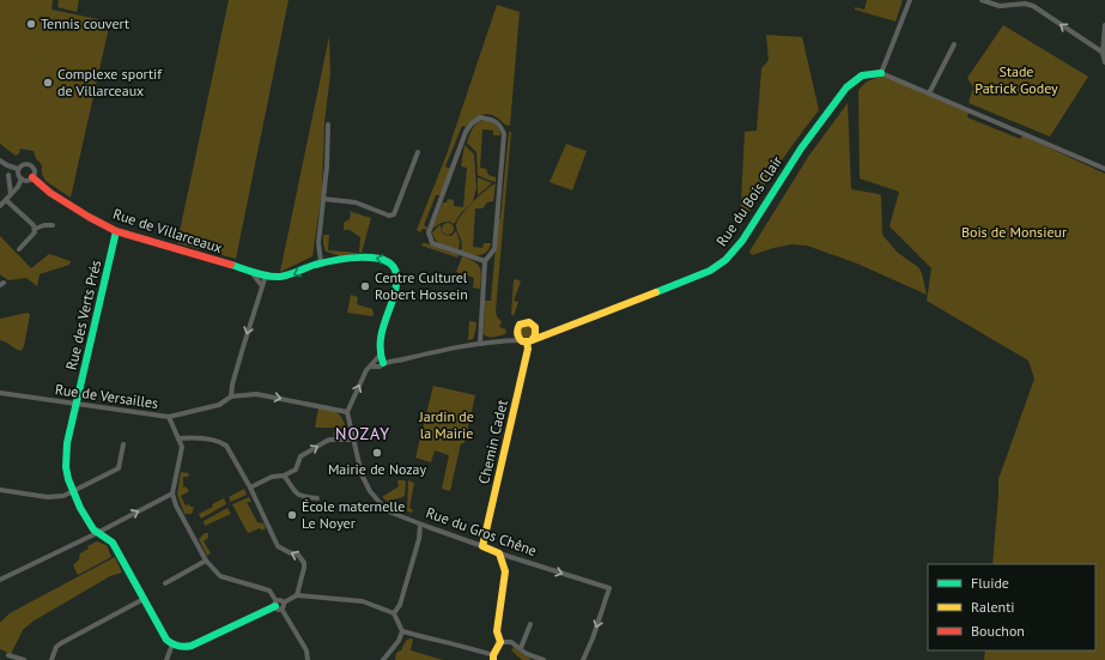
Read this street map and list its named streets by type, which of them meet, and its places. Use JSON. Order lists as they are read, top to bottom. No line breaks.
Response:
{"streets":{"street":["Rue du Bois Clair","Rue de Villarceaux","Rue des Verts Prés","Rue de Versailles","Chemin Cadet","Rue du Gros Chêne"]},"crossings":[["Rue du Bois Clair","Rue de Villarceaux"],["Rue du Bois Clair","Chemin Cadet"],["Rue de Villarceaux","Rue des Verts Prés"],["Rue des Verts Prés","Rue de Versailles"],["Chemin Cadet","Rue du Gros Chêne"]],"districts":["NOZAY"],"parks":["Stade Patrick Godey","Bois de Monsieur","Jardin de la Mairie"],"places":["Tennis couvert","Complexe sportif de Villarceaux","Centre Culturel Robert Hossein","Mairie de Nozay","École maternelle Le Noyer"],"legend":["Fluide","Ralenti","Bouchon"]}
